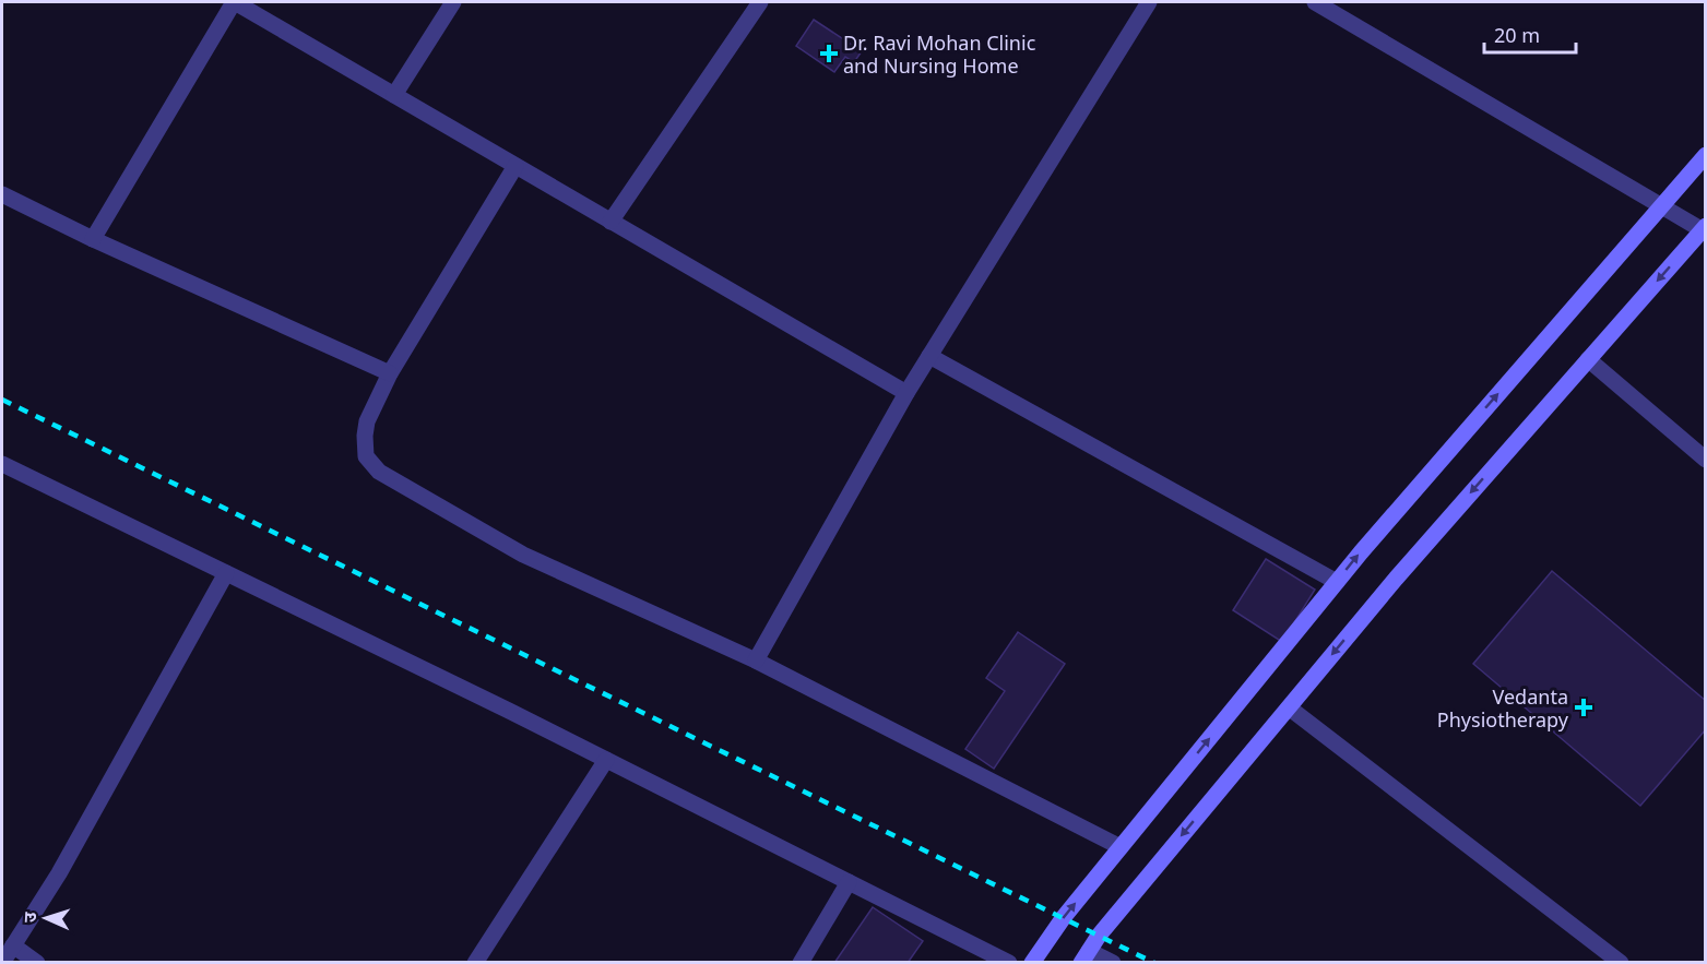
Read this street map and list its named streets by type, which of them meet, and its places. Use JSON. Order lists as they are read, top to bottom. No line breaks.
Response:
{"places":{"health":["Dr. Ravi Mohan Clinic and Nursing Home","Vedanta Physiotherapy"]},"scale_bar":"20 m","north":"left"}
